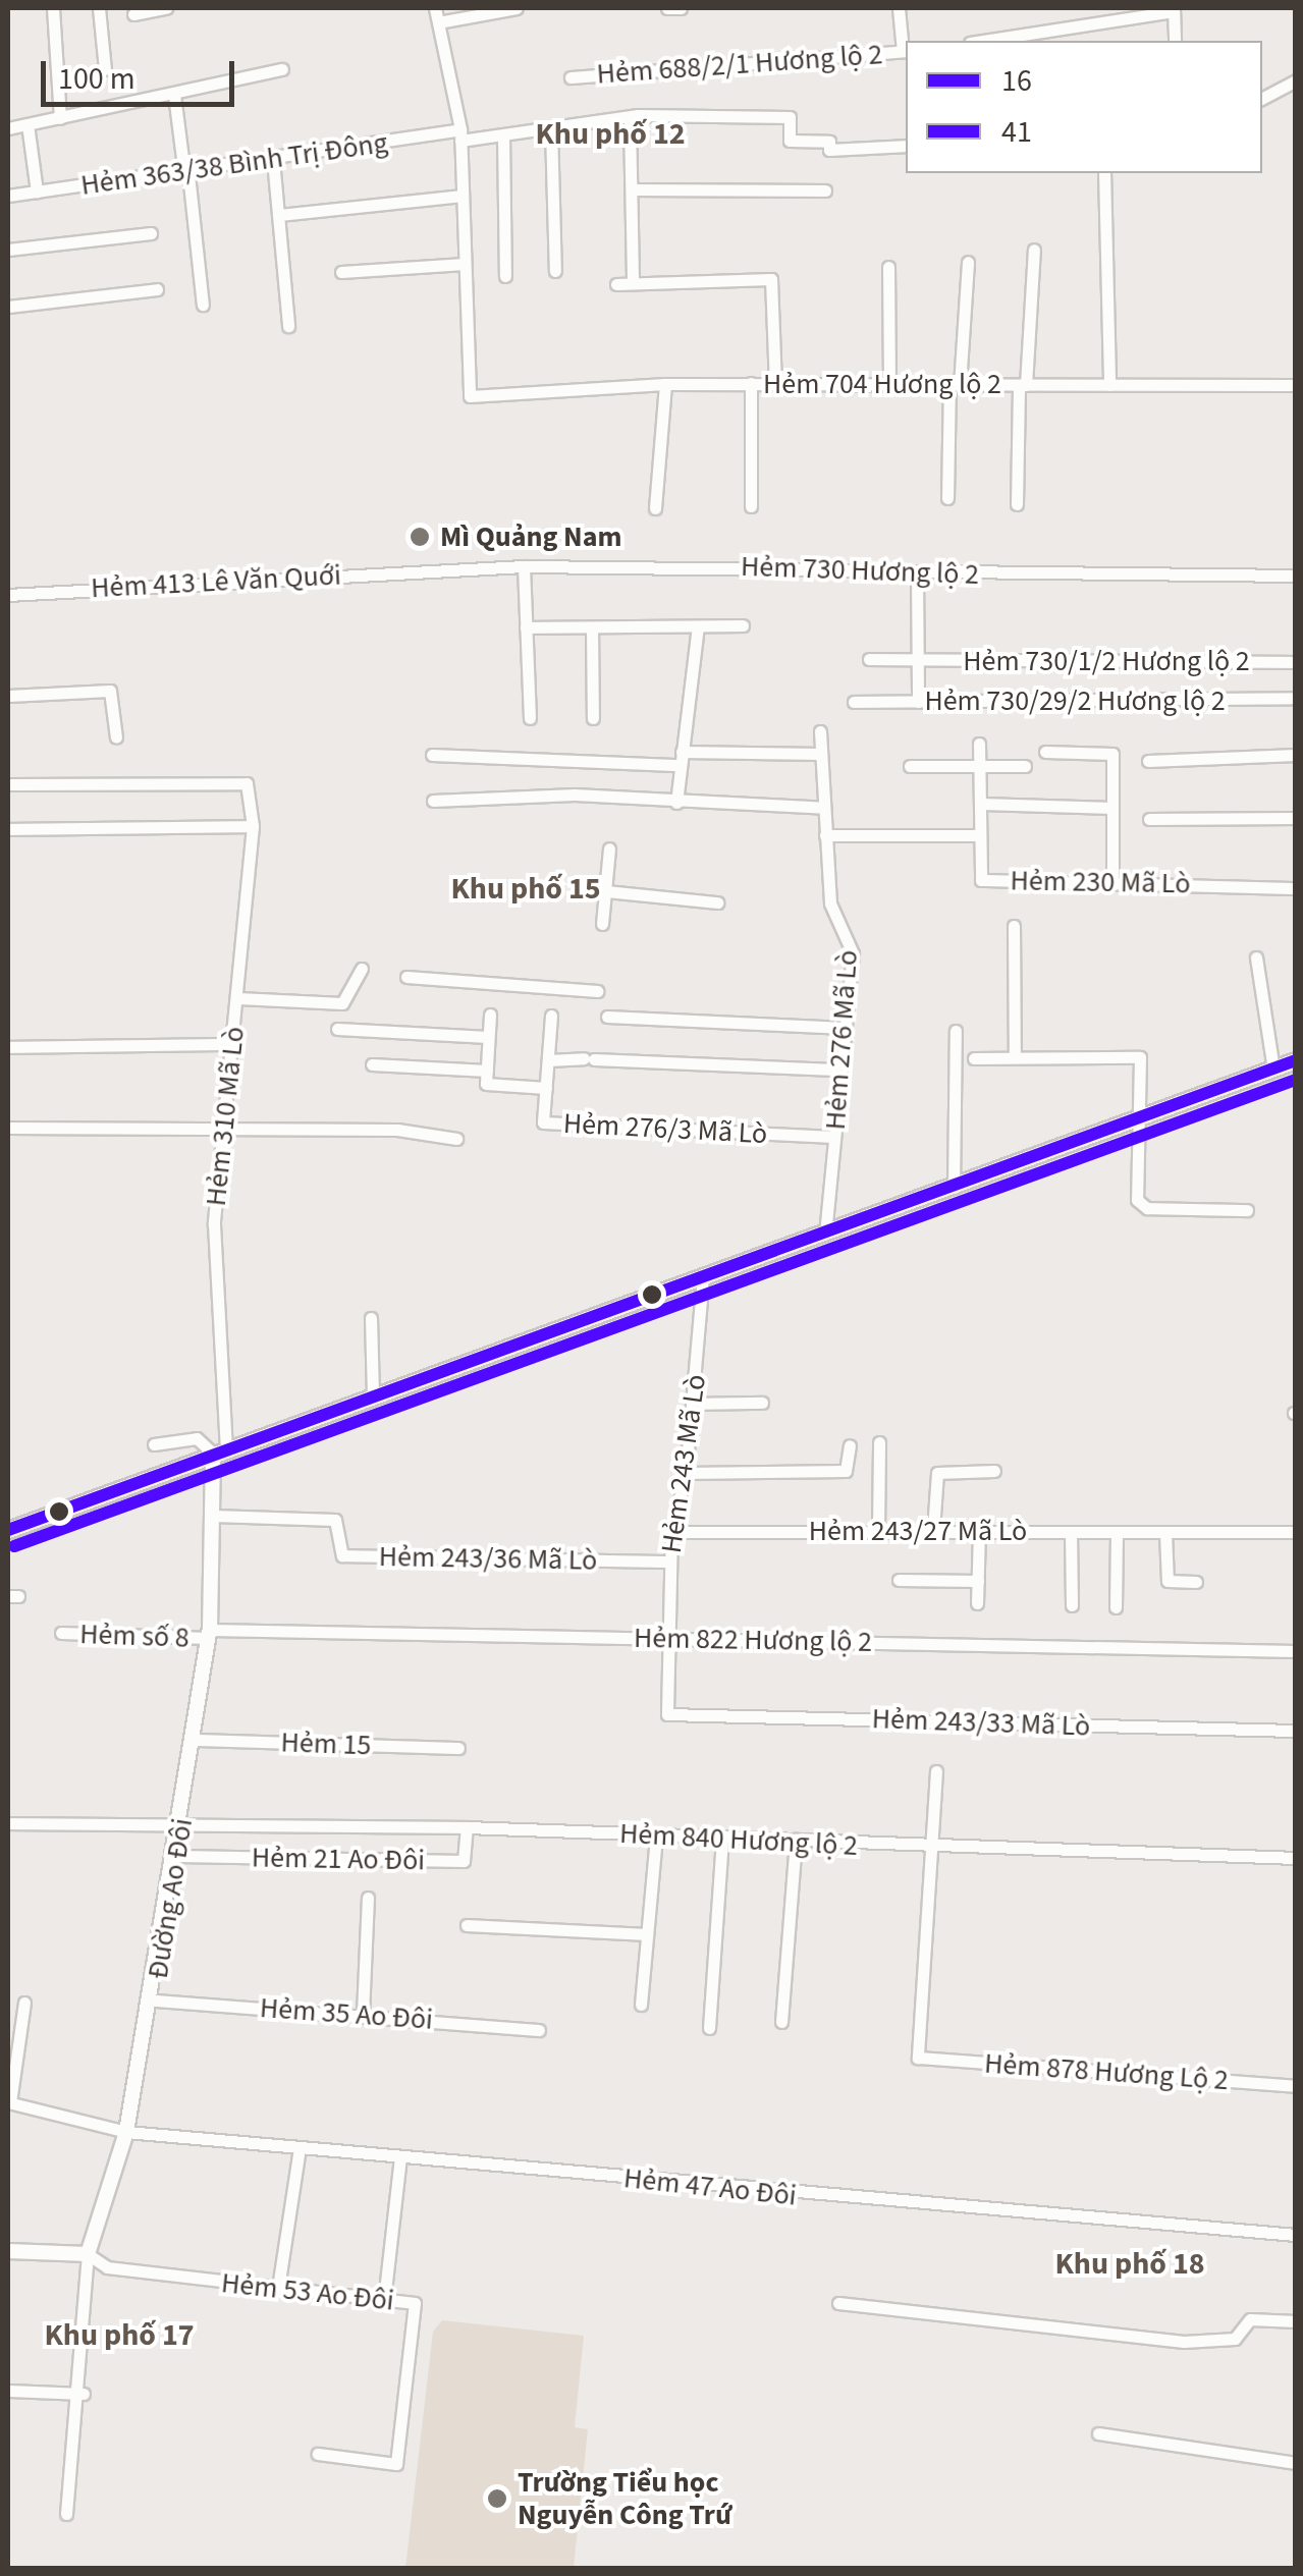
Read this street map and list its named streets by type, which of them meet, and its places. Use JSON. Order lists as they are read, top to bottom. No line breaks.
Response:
{"streets":{"street":["Hẻm 688/2/1 Hương lộ 2","Hẻm 363/38 Bình Trị Đông","Hẻm 704 Hương lộ 2","Hẻm 730 Hương lộ 2","Hẻm 413 Lê Văn Quới","Hẻm 730/1/2 Hương lộ 2","Hẻm 730/29/2 Hương lộ 2","Hẻm 230 Mã Lò","Hẻm 276 Mã Lò","Hẻm 310 Mã Lò","Hẻm 276/3 Mã Lò","Hẻm 243 Mã Lò","Hẻm 243/27 Mã Lò","Hẻm 243/36 Mã Lò","Hẻm số 8","Hẻm 822 Hương lộ 2","Hẻm 243/33 Mã Lò","Hẻm 15","Hẻm 840 Hương lộ 2","Hẻm 21 Ao Đôi","Đường Ao Đôi","Hẻm 35 Ao Đôi","Hẻm 878 Hương Lộ 2","Hẻm 47 Ao Đôi","Hẻm 53 Ao Đôi"]},"crossings":[["Hẻm 730 Hương lộ 2","Hẻm 413 Lê Văn Quới"],["Hẻm 276 Mã Lò","Hẻm 276/3 Mã Lò"],["Hẻm 310 Mã Lò","Đường Ao Đôi"],["Hẻm 243 Mã Lò","Hẻm 243/27 Mã Lò"],["Hẻm 243 Mã Lò","Hẻm 243/36 Mã Lò"],["Hẻm 243 Mã Lò","Hẻm 822 Hương lộ 2"],["Hẻm 243 Mã Lò","Hẻm 243/33 Mã Lò"],["Hẻm 243/36 Mã Lò","Đường Ao Đôi"],["Hẻm số 8","Hẻm 822 Hương lộ 2"],["Hẻm số 8","Đường Ao Đôi"],["Hẻm 822 Hương lộ 2","Đường Ao Đôi"],["Hẻm 15","Đường Ao Đôi"],["Hẻm 840 Hương lộ 2","Hẻm 21 Ao Đôi"],["Hẻm 840 Hương lộ 2","Đường Ao Đôi"],["Hẻm 840 Hương lộ 2","Hẻm 878 Hương Lộ 2"],["Hẻm 21 Ao Đôi","Đường Ao Đôi"],["Đường Ao Đôi","Hẻm 35 Ao Đôi"],["Đường Ao Đôi","Hẻm 47 Ao Đôi"],["Đường Ao Đôi","Hẻm 53 Ao Đôi"]],"districts":["Khu phố 12","Khu phố 15","Khu phố 18","Khu phố 17"],"places":["Mì Quảng Nam","Trường Tiểu học Nguyễn Công Trứ"],"lines":["transit line 16","transit line 41"],"legend":["16","41"],"scale_bar":"100 m"}
